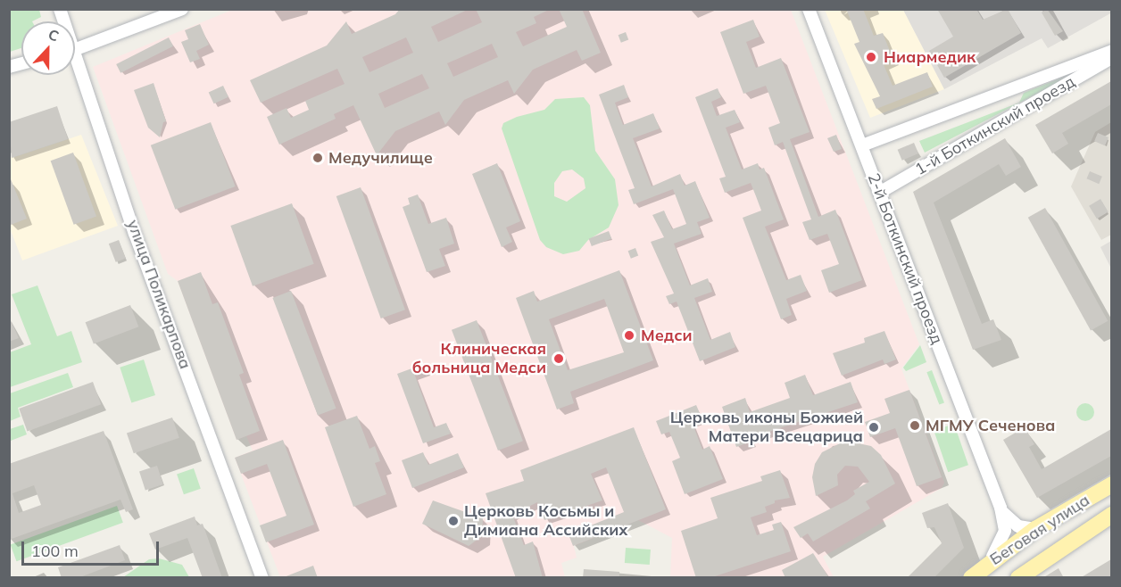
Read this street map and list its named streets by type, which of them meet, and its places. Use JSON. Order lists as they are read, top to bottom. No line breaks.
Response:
{"streets":{"main road":["Беговая улица"],"street":["1-й Боткинский проезд","2-й Боткинский проезд","улица Поликарпова"]},"crossings":[["1-й Боткинский проезд","2-й Боткинский проезд"],["2-й Боткинский проезд","Беговая улица"]],"places":["Ниармедик","Медучилище","Медси","Клиническая больница Медси","МГМУ Сеченова","Церковь иконы Божией Матери Всецарица","Церковь Косьмы и Димиана Ассийских"],"scale_bar":"100 m","north":"top"}
